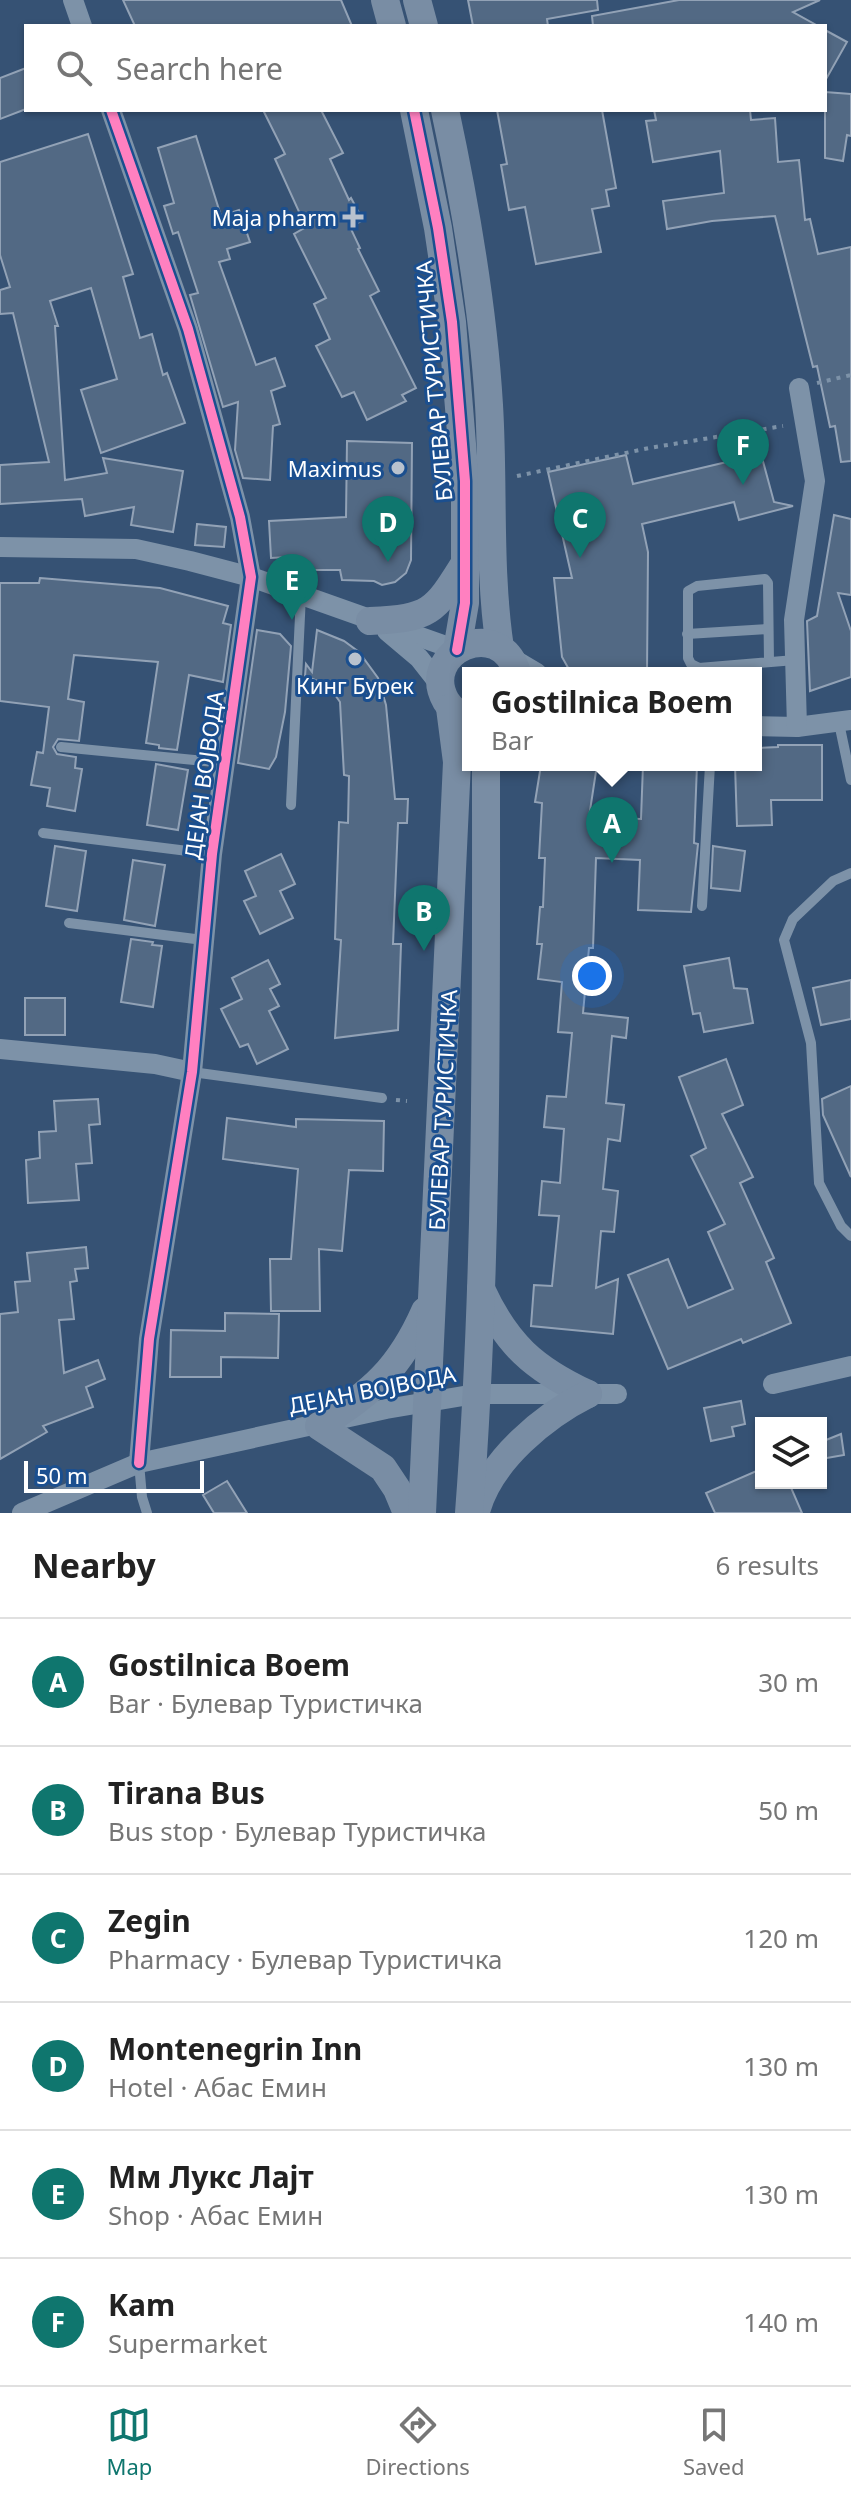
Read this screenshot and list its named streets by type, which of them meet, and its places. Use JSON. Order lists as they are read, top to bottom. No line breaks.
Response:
{"streets":{"main road":["БУЛЕВАР ТУРИСТИЧКА"],"street":["ДЕЈАН ВОЈВОДА"]},"crossings":[["БУЛЕВАР ТУРИСТИЧКА","ДЕЈАН ВОЈВОДА"]],"places":{"health":["Maja pharm"],"other":["Maximus","Кинг Бурек"]},"scale_bar":"50 m","page":{"search":"Search here","pins":["F","C","D","E","A","B"],"popup":["Gostilnica Boem","Bar"],"scale":"50 m","heading":["Nearby","6 results"],"list":[{"mark":"A","name":"Gostilnica Boem","note":"Bar · Булевар Туристичка","value":"30 m"},{"mark":"B","name":"Tirana Bus","note":"Bus stop · Булевар Туристичка","value":"50 m"},{"mark":"C","name":"Zegin","note":"Pharmacy · Булевар Туристичка","value":"120 m"},{"mark":"D","name":"Montenegrin Inn","note":"Hotel · Абас Емин","value":"130 m"},{"mark":"E","name":"Мм Лукс Лајт","note":"Shop · Абас Емин","value":"130 m"},{"mark":"F","name":"Kam","note":"Supermarket","value":"140 m"}],"nav":["Map","Directions","Saved"]}}
